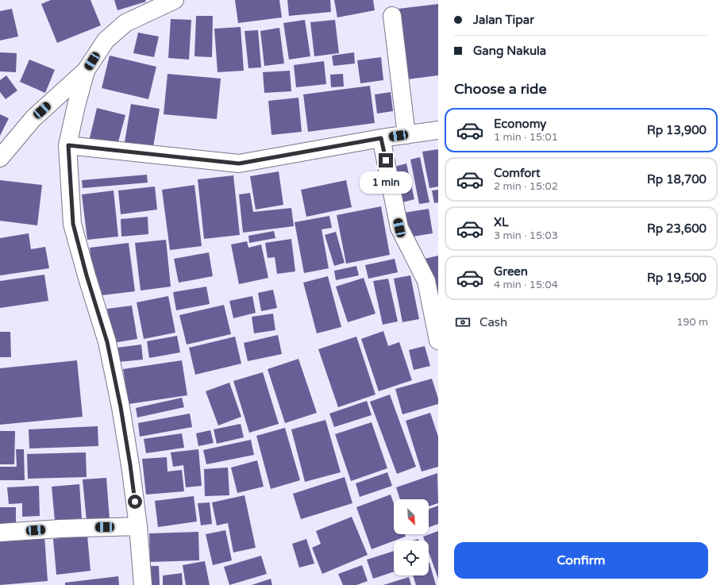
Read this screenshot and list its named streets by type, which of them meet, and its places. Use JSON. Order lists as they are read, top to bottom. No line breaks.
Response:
{"north":"bottom right","page":{"banner":["Jalan Tipar","Gang Nakula"],"heading":"Choose a ride","list":[{"name":"Economy","note":"1 min · 15:01","value":"Rp 13,900"},{"name":"Comfort","note":"2 min · 15:02","value":"Rp 18,700"},{"name":"XL","note":"3 min · 15:03","value":"Rp 23,600"},{"name":"Green","note":"4 min · 15:04","value":"Rp 19,500"}],"bubble":"1 min","pay":["Cash","190 m"],"buttons":"Confirm"}}
